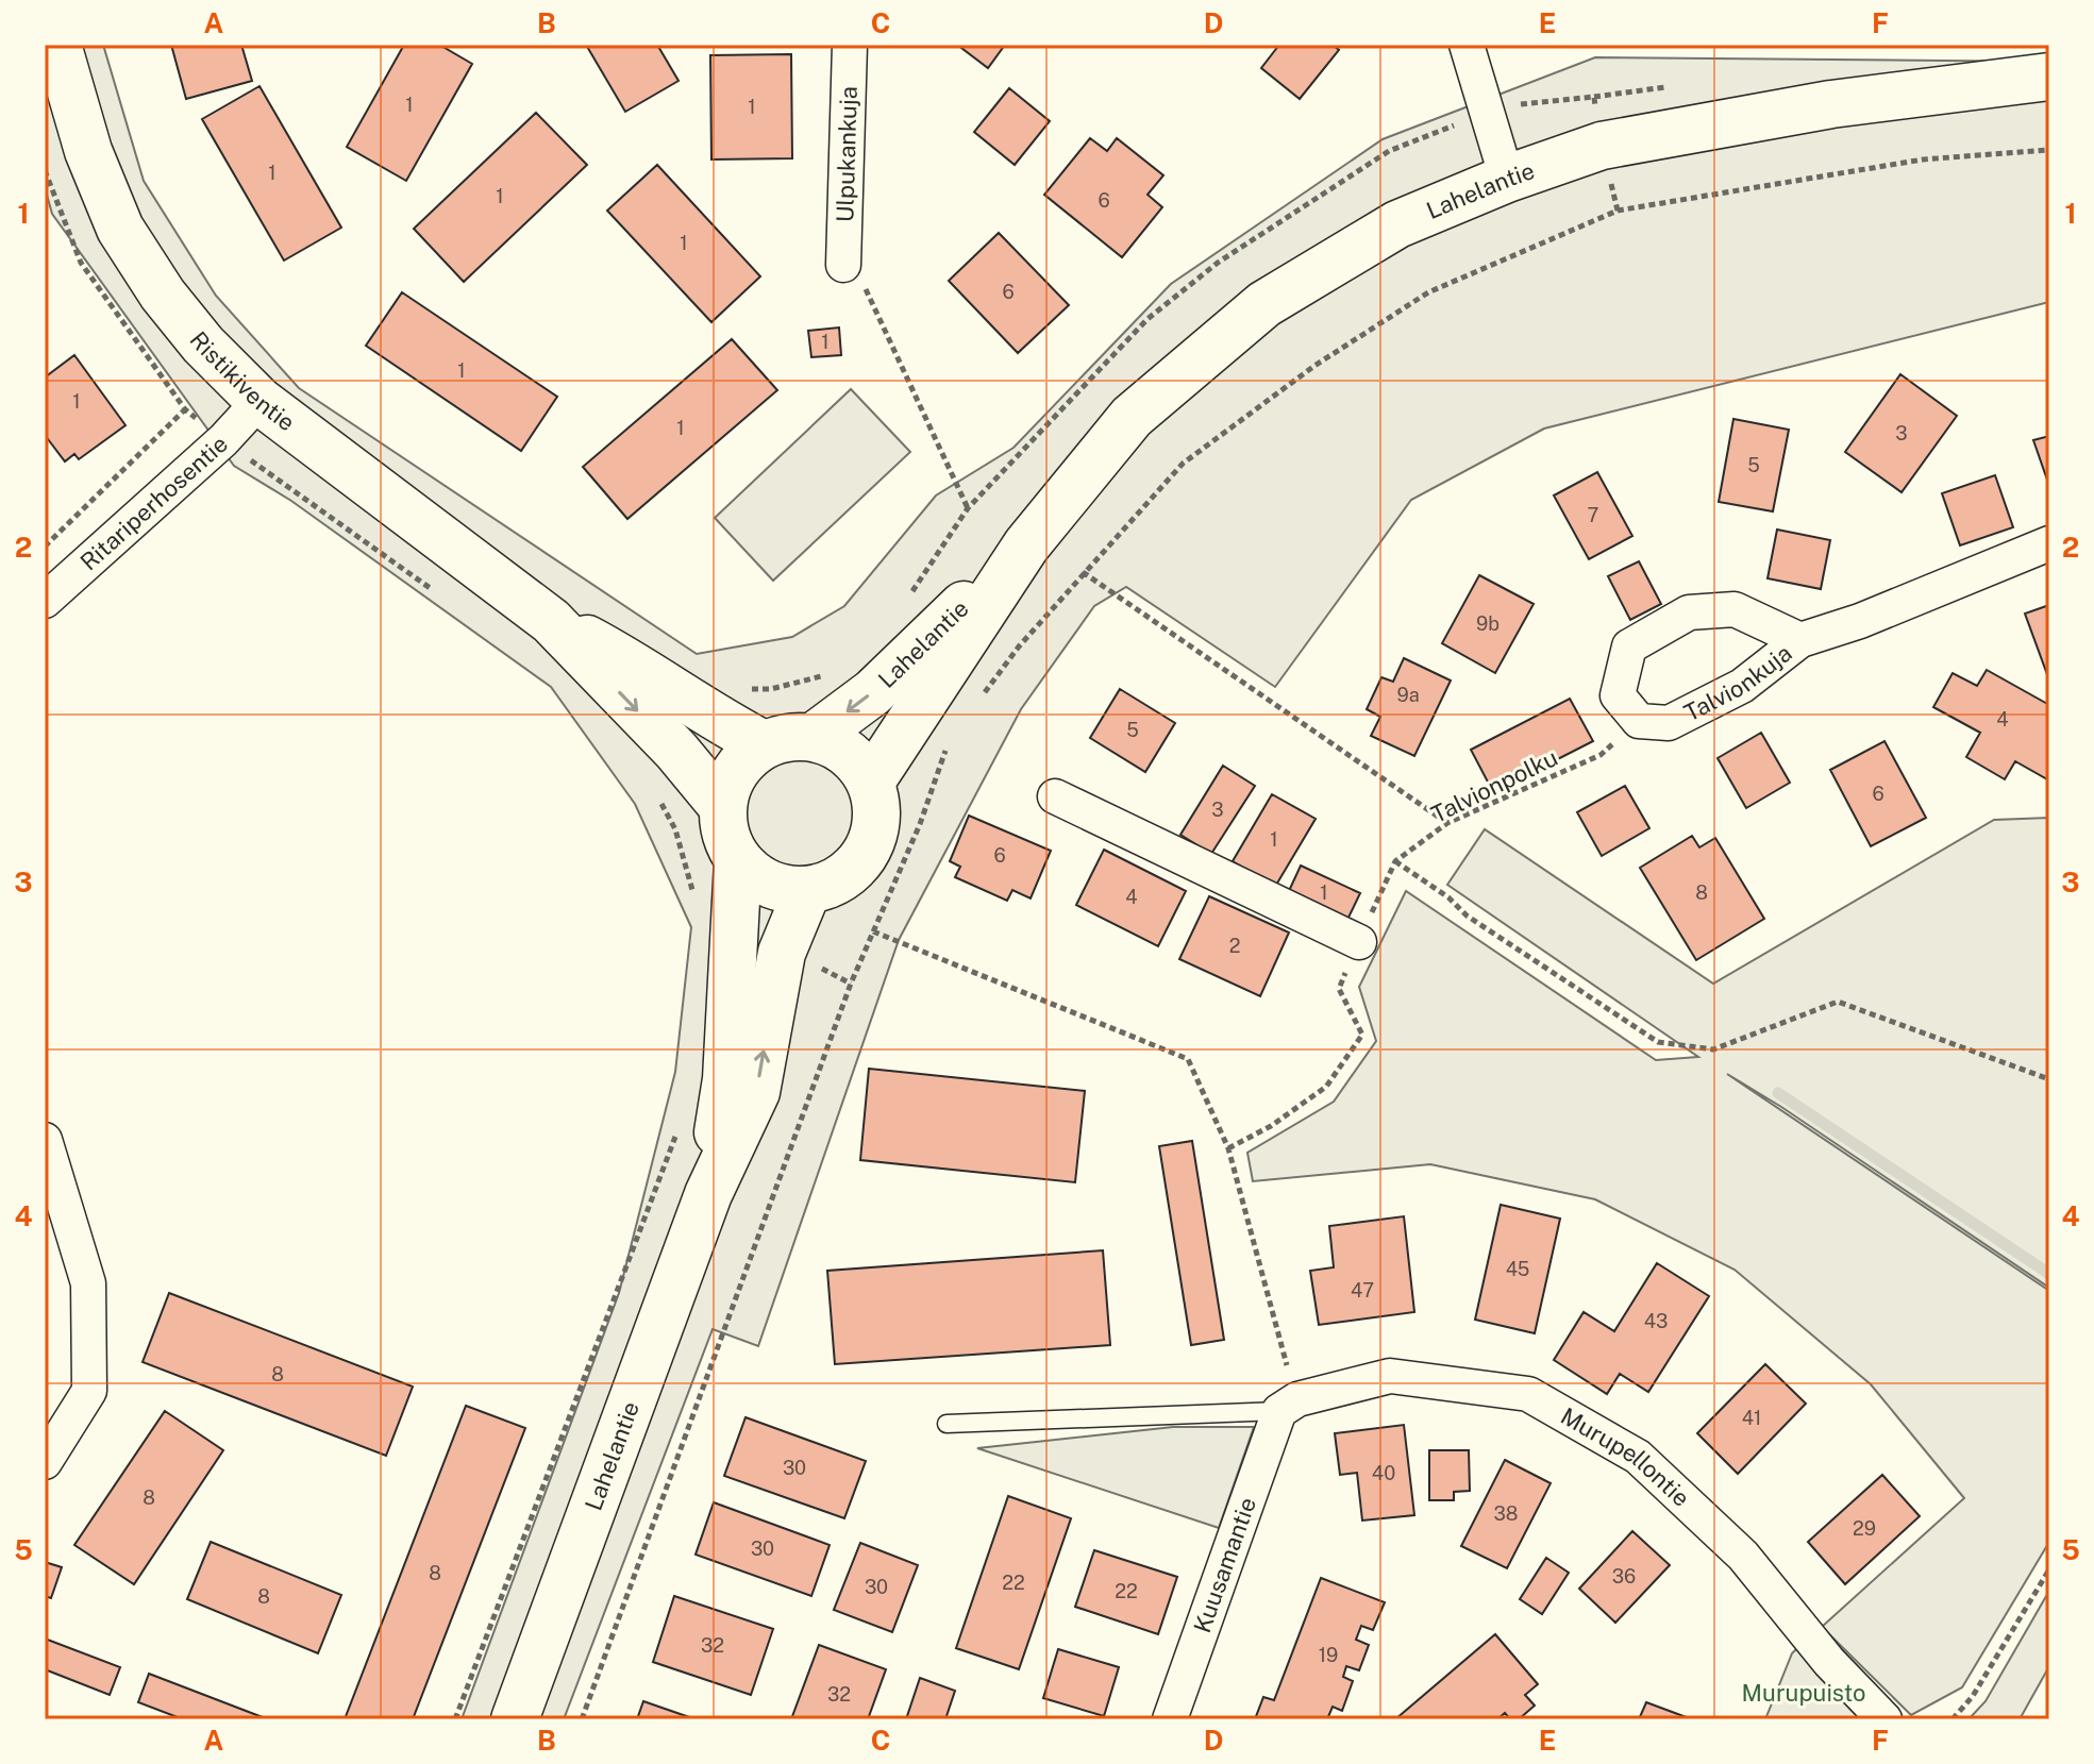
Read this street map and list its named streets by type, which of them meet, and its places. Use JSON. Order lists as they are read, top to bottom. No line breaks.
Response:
{"streets":{"main road":["Lahelantie","Ristikiventie"],"street":["Ulpukankuja","Ritariperhosentie","Talvionkuja","Murupellontie","Kuusamantie"],"path":["Talvionpolku"]},"crossings":[["Lahelantie","Ristikiventie"],["Ristikiventie","Ritariperhosentie"],["Talvionkuja","Talvionpolku"],["Murupellontie","Kuusamantie"]],"parks":["Murupuisto"],"house_numbers":["1","1","1","1","6","1","6","1","1","1","1","3","5","7","9b","9a","4","5","6","3","1","6","1","8","4","2","45","47","43","8","41","30","40","8","38","29","30","8","36","22","30","22","8","32","19","32"],"grid":{"columns":["A","B","C","D","E","F"],"rows":["1","2","3","4","5"]}}
